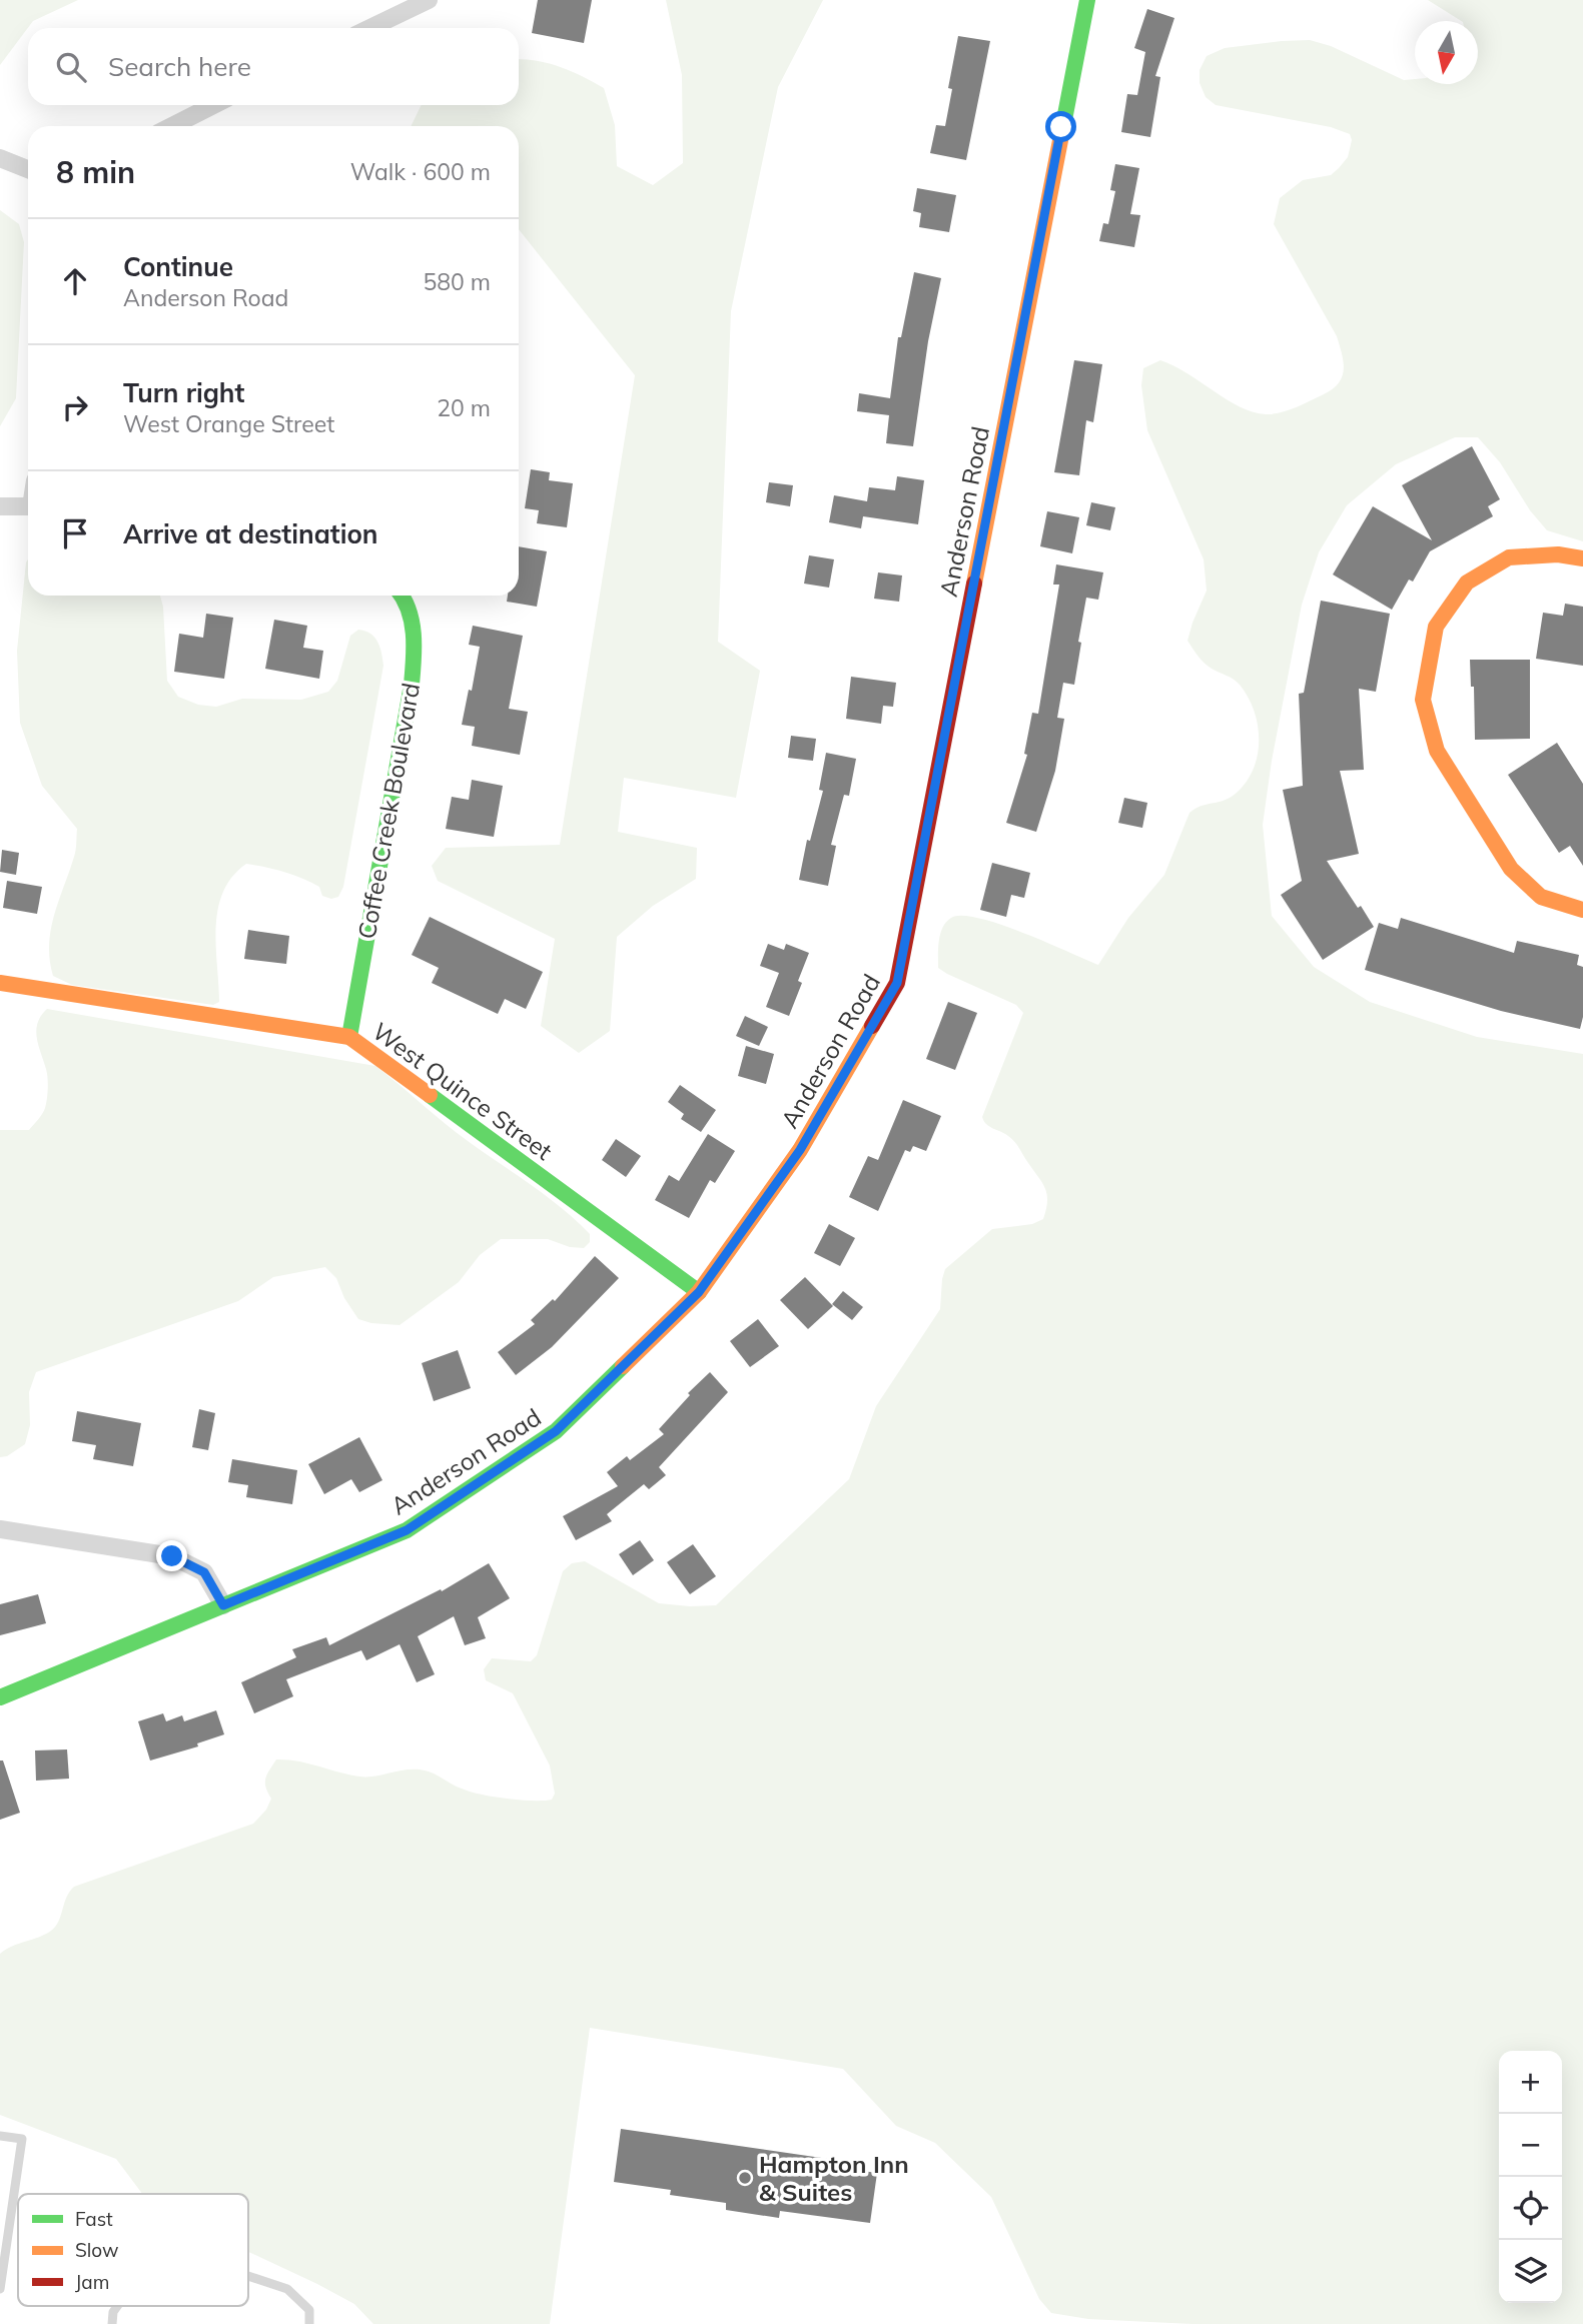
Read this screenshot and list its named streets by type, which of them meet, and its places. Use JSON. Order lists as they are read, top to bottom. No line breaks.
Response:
{"streets":{"street":["Anderson Road","Coffee Creek Boulevard","West Quince Street"]},"crossings":[["Anderson Road","West Quince Street"],["Coffee Creek Boulevard","West Quince Street"]],"places":["Hampton Inn & Suites"],"legend":["Fast","Slow","Jam"],"north":"bottom","page":{"search":"Search here","heading":["8 min","Walk · 600 m"],"list":[["Continue","Anderson Road","580 m"],["Turn right","West Orange Street","20 m"],"Arrive at destination"],"map_buttons":["+","−"]}}
